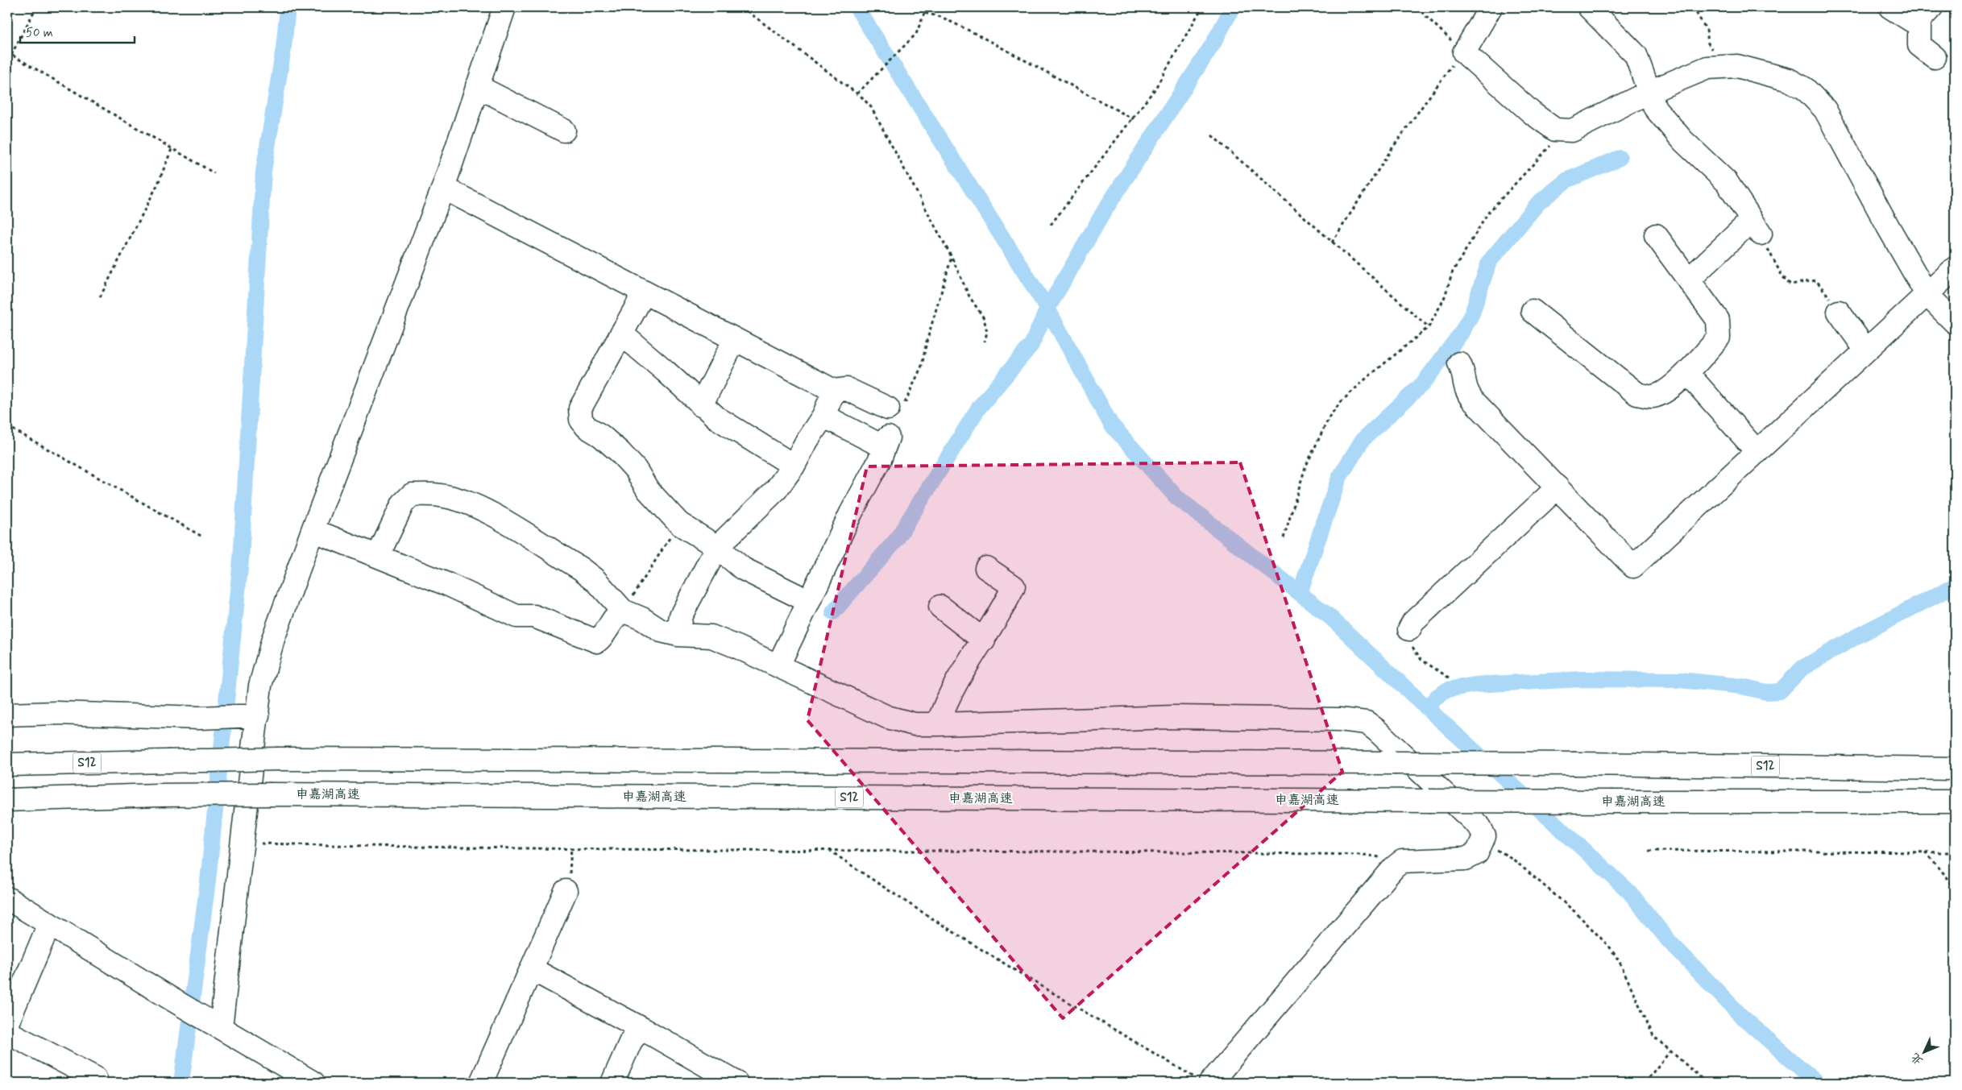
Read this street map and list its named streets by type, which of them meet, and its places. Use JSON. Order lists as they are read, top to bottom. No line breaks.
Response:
{"streets":{"main road":["S12","申嘉湖高速"]},"scale_bar":"50 m","north":"bottom left"}
